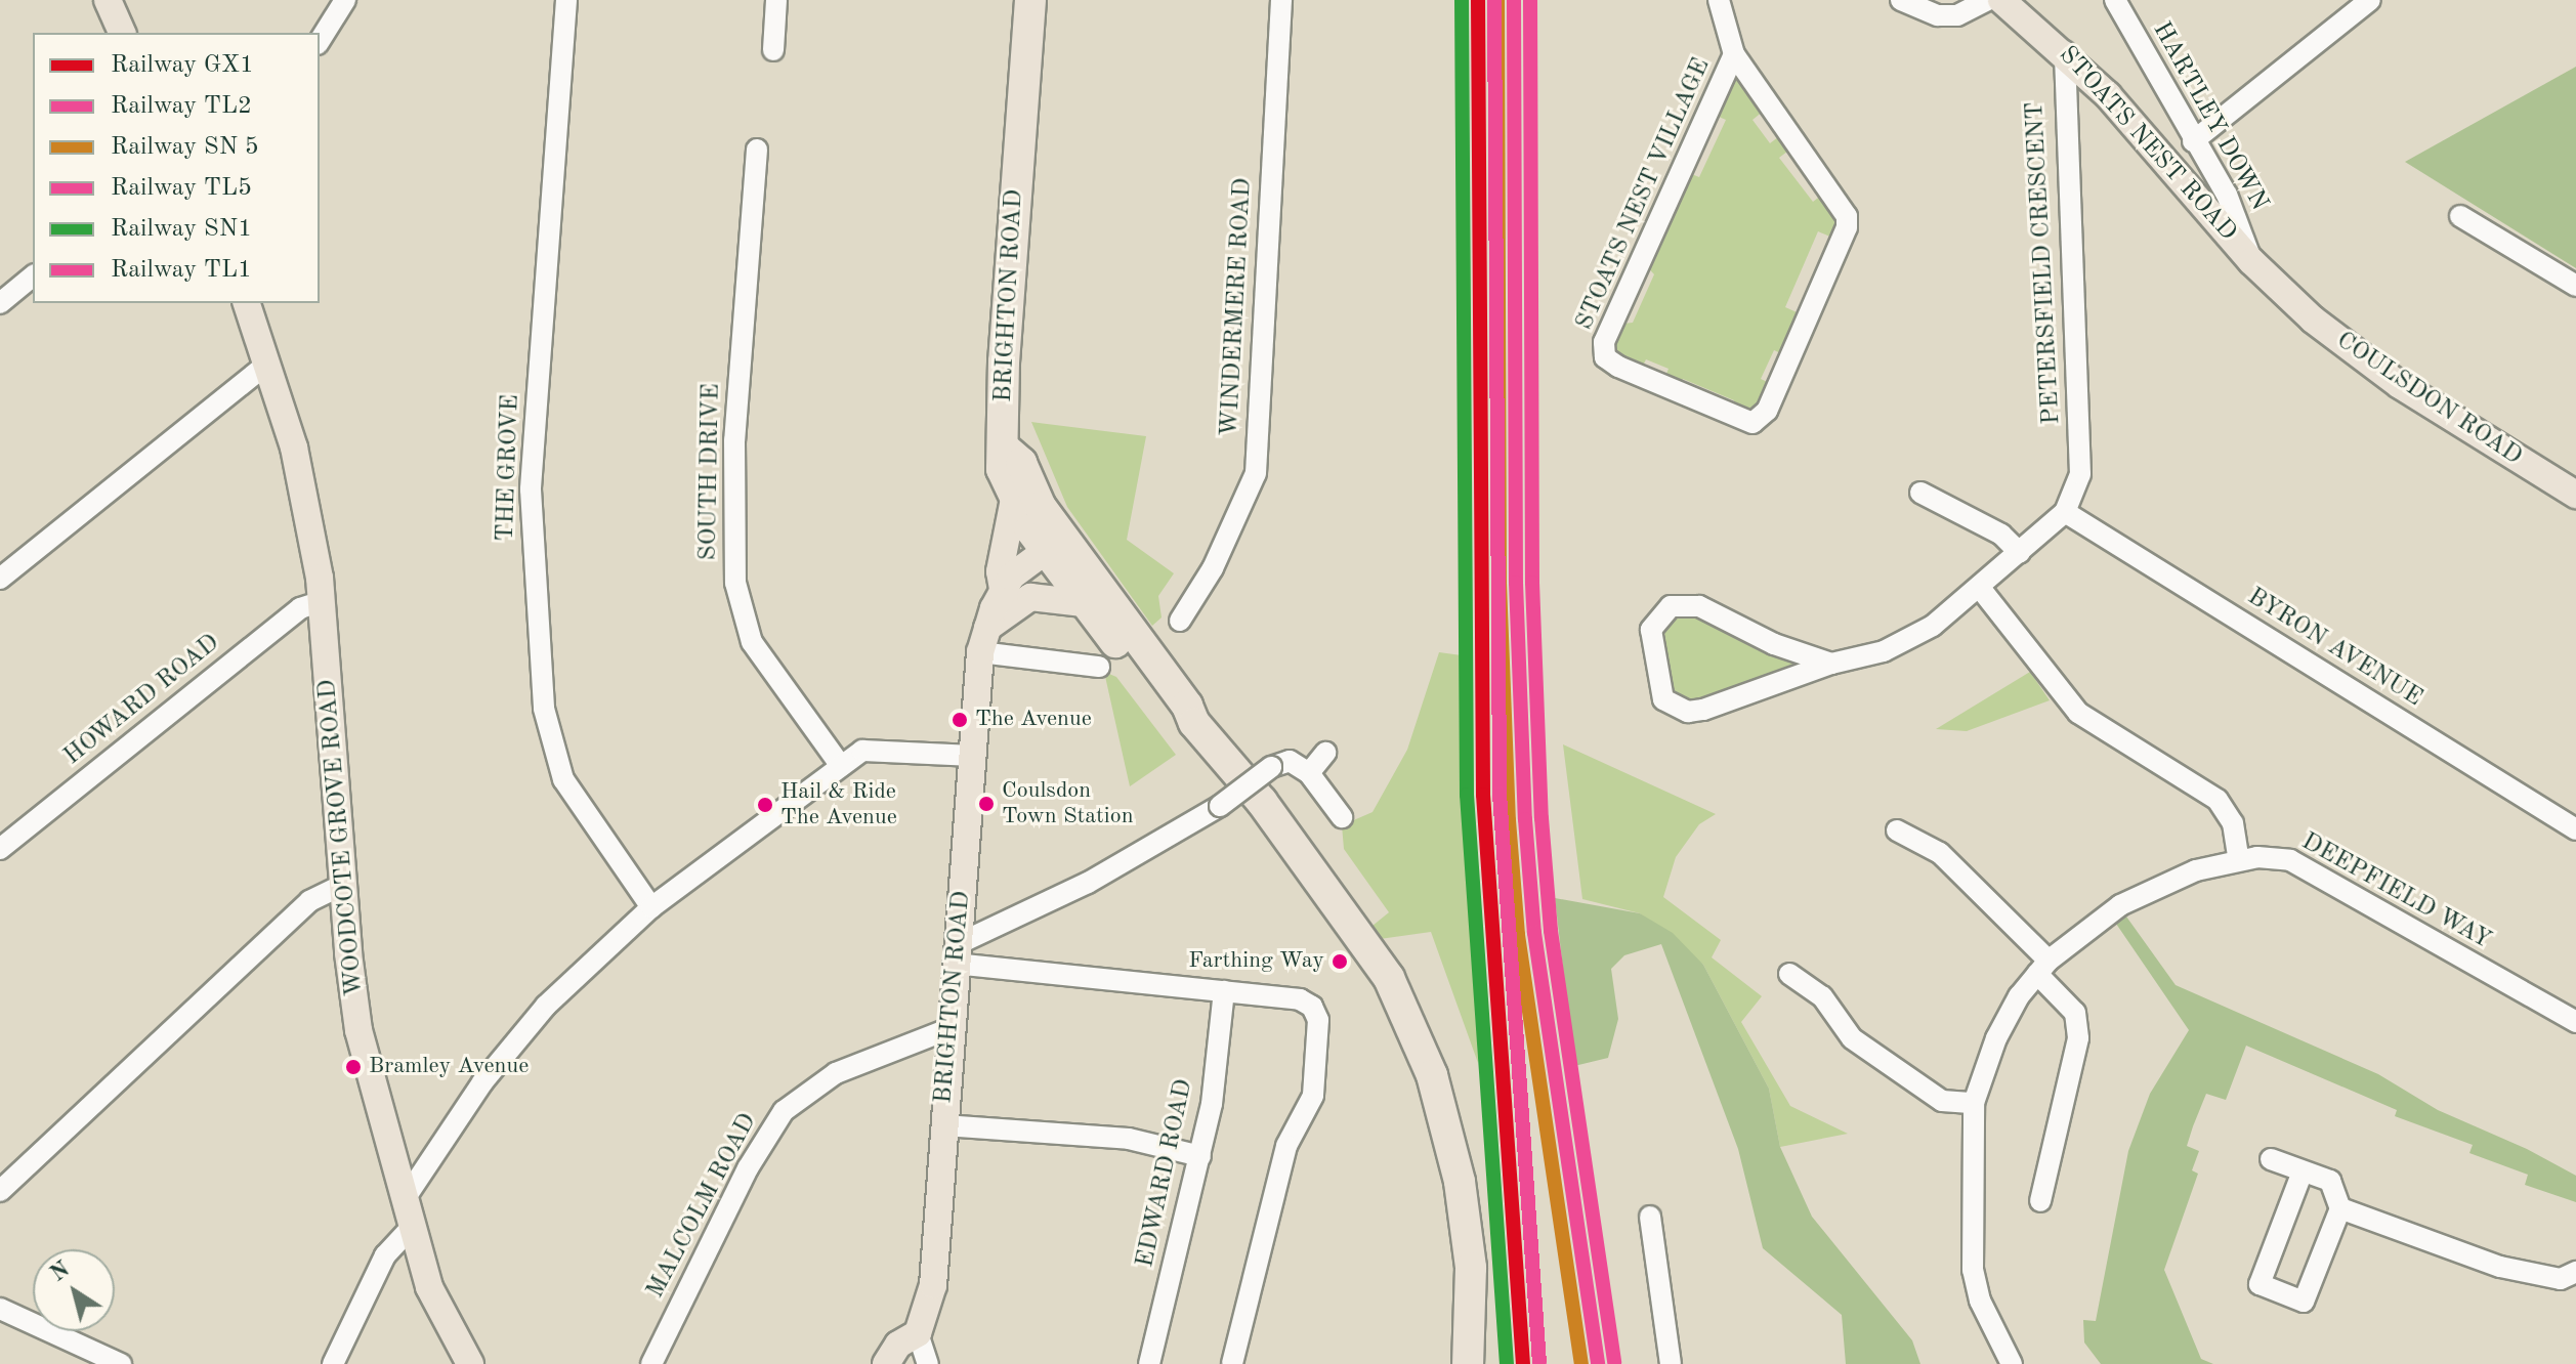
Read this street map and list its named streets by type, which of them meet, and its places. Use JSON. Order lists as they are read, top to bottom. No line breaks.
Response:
{"streets":{"highway":["BRIGHTON ROAD"],"main road":["STOATS NEST ROAD","COULSDON ROAD","WOODCOTE GROVE ROAD"],"street":["HARTLEY DOWN","STOATS NEST VILLAGE","PETERSFIELD CRESCENT","WINDERMERE ROAD","THE GROVE","SOUTH DRIVE","BYRON AVENUE","HOWARD ROAD","DEEPFIELD WAY","EDWARD ROAD","MALCOLM ROAD"]},"crossings":[["HARTLEY DOWN","STOATS NEST ROAD"],["HARTLEY DOWN","COULSDON ROAD"],["STOATS NEST ROAD","PETERSFIELD CRESCENT"],["STOATS NEST ROAD","COULSDON ROAD"],["PETERSFIELD CRESCENT","BYRON AVENUE"],["BRIGHTON ROAD","MALCOLM ROAD"],["HOWARD ROAD","WOODCOTE GROVE ROAD"]],"places":["The Avenue","Coulsdon Town Station","Hail & Ride The Avenue","Farthing Way","Bramley Avenue"],"lines":["rail line GX1","rail line TL2","rail line TL5","rail line SN1","rail line TL1"],"legend":["Railway GX1","Railway TL2","Railway SN 5","Railway TL5","Railway SN1","Railway TL1"],"north":"top left"}
